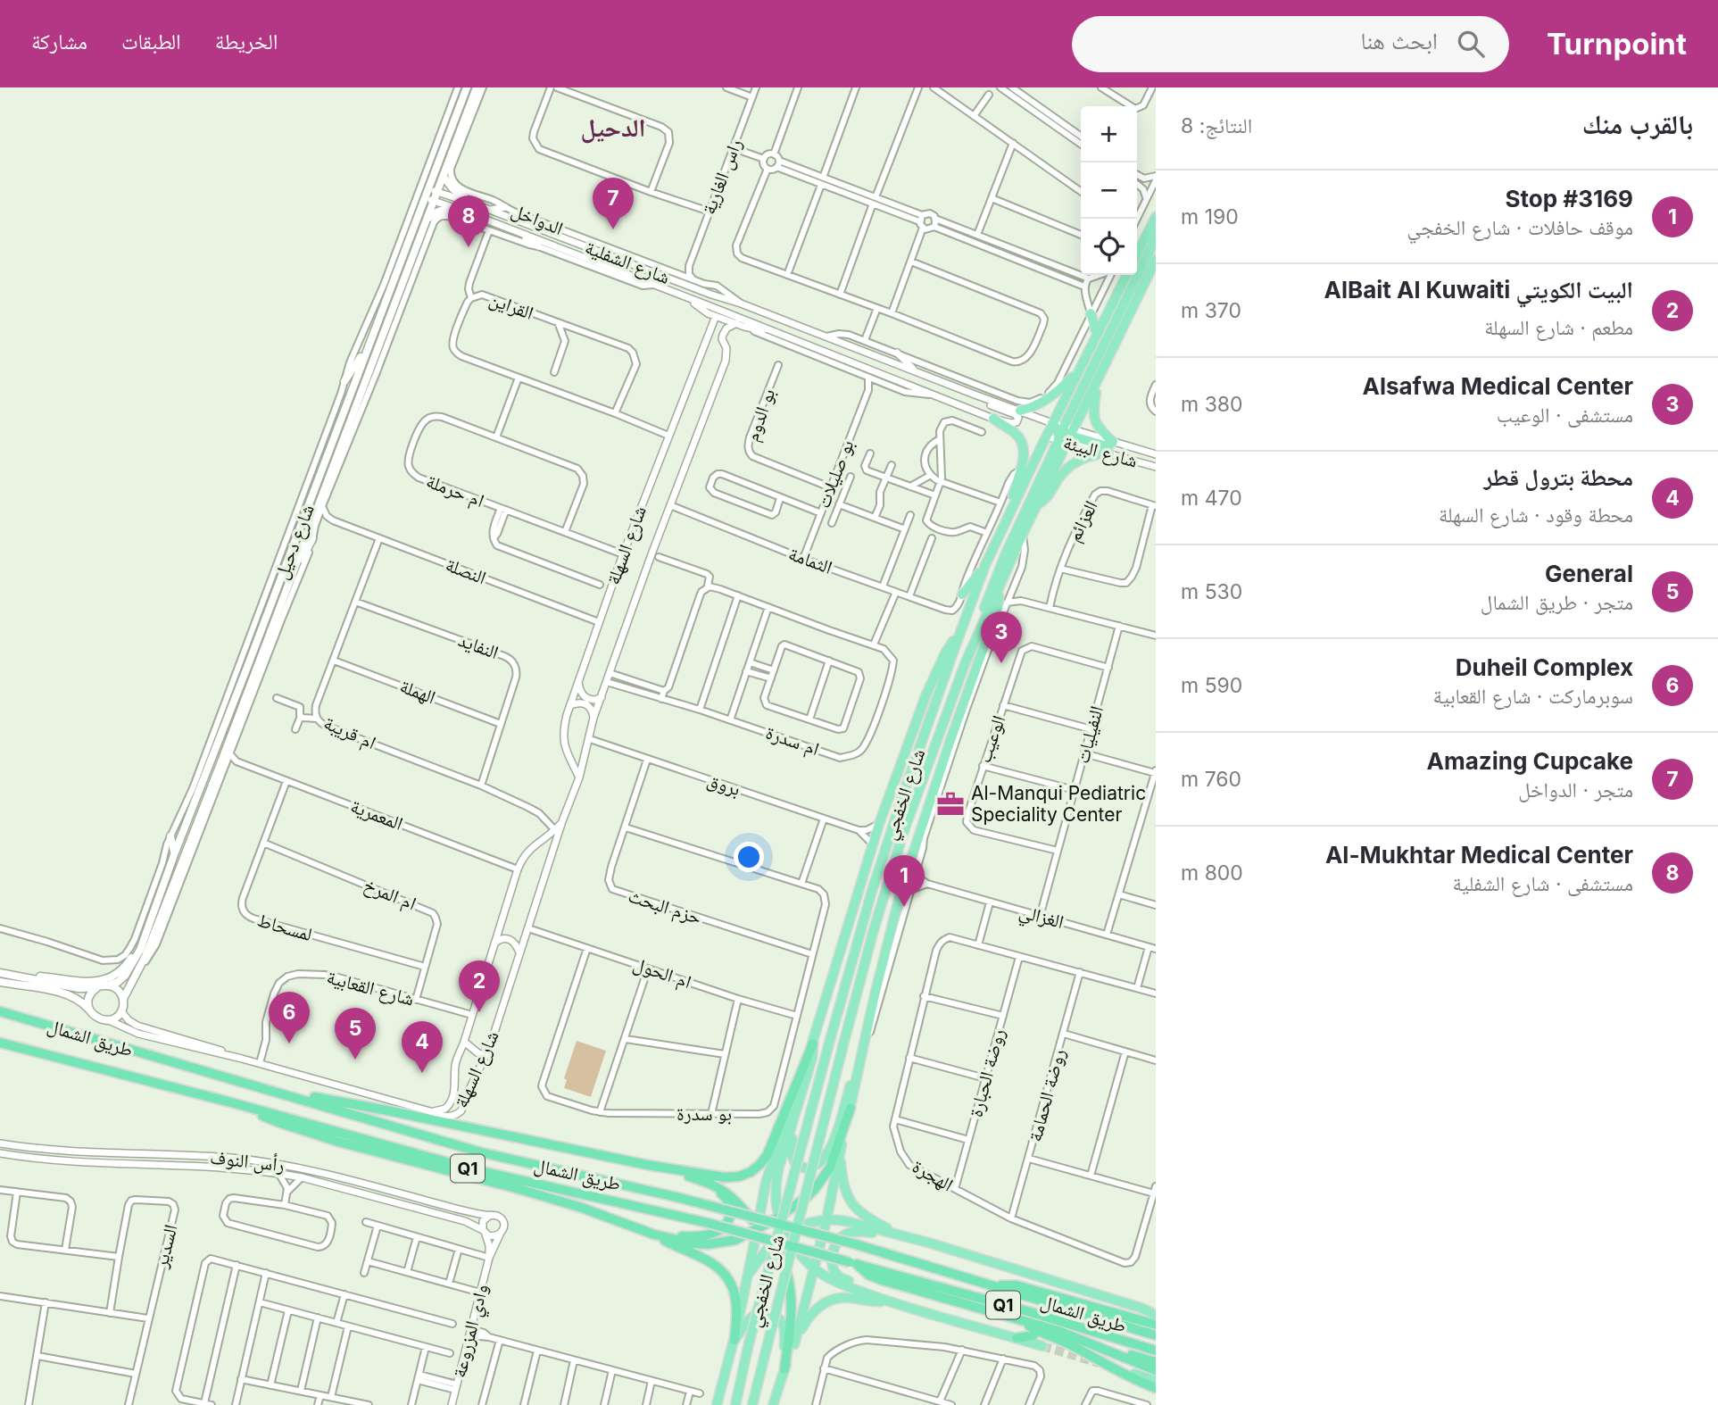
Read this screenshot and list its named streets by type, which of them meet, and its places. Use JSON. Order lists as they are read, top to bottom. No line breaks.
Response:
{"streets":{"highway":["شارع الخفجي","طريق الشمال","Q1"],"main road":["شارع دحيل"],"street":["راس الغارية","الدواخل","شارع الشفلية","القراين","بو الدوم","شارع البيئة","بو صليلات","ام حرملة","العزائم","شارع السهلة","الثمامة","النصلة","النفايد","الهملة","ام قريبة","النفيليات","الوعيب","ام سدرة","بروق","المعمرية","ام المرخ","حزم البحث","الغزالي","لمسحاط","ام الحول","شارع القعابية","روضة الحبارة","روضة الحمامة","بو سدرة","رأس النوف","الهجرة","السدير","وادي المزروعة"]},"crossings":[["الدواخل","شارع الشفلية"],["الدواخل","شارع دحيل"],["شارع الشفلية","بو صليلات"],["شارع الشفلية","شارع دحيل"],["شارع الشفلية","شارع الخفجي"],["القراين","شارع السهلة"],["بو الدوم","بو صليلات"],["شارع البيئة","شارع الخفجي"],["بو صليلات","الثمامة"],["ام حرملة","شارع السهلة"],["شارع دحيل","المعمرية"],["شارع دحيل","طريق الشمال"],["شارع السهلة","الثمامة"],["شارع السهلة","النصلة"],["شارع السهلة","ام قريبة"],["شارع السهلة","ام سدرة"],["شارع السهلة","بروق"],["شارع السهلة","المعمرية"],["شارع السهلة","ام الحول"],["شارع السهلة","شارع القعابية"],["شارع السهلة","طريق الشمال"],["النصلة","ام قريبة"],["النفايد","الهملة"],["النفايد","ام قريبة"],["الهملة","ام قريبة"],["النفيليات","الوعيب"],["النفيليات","الغزالي"],["بروق","حزم البحث"],["المعمرية","لمسحاط"],["ام المرخ","لمسحاط"],["ام المرخ","شارع القعابية"],["حزم البحث","بو سدرة"],["ام الحول","بو سدرة"],["شارع القعابية","طريق الشمال"],["روضة الحبارة","الهجرة"],["روضة الحمامة","الهجرة"],["رأس النوف","وادي المزروعة"]],"districts":["الدحيل"],"places":{"office":["Al-Manqui Pediatric Speciality Center"]},"page":{"header":"Turnpoint","search":"ابحث هنا","nav":["الخريطة","الطبقات","مشاركة"],"heading":["بالقرب منك","النتائج: 8"],"map_buttons":["+","−"],"list":[{"mark":"1","name":"Stop #3169","note":"موقف حافلات · شارع الخفجي","value":"190 m"},{"mark":"2","name":"البيت الكويتي AlBait Al Kuwaiti","note":"مطعم · شارع السهلة","value":"370 m"},{"mark":"3","name":"Alsafwa Medical Center","note":"مستشفى · الوعيب","value":"380 m"},{"mark":"4","name":"محطة بترول قطر","note":"محطة وقود · شارع السهلة","value":"470 m"},{"mark":"5","name":"General","note":"متجر · طريق الشمال","value":"530 m"},{"mark":"6","name":"Duheil Complex","note":"سوبرماركت · شارع القعابية","value":"590 m"},{"mark":"7","name":"Amazing Cupcake","note":"متجر · الدواخل","value":"760 m"},{"mark":"8","name":"Al-Mukhtar Medical Center","note":"مستشفى · شارع الشفلية","value":"800 m"}],"pins":["7","8","3","1","2","6","5","4"]}}
